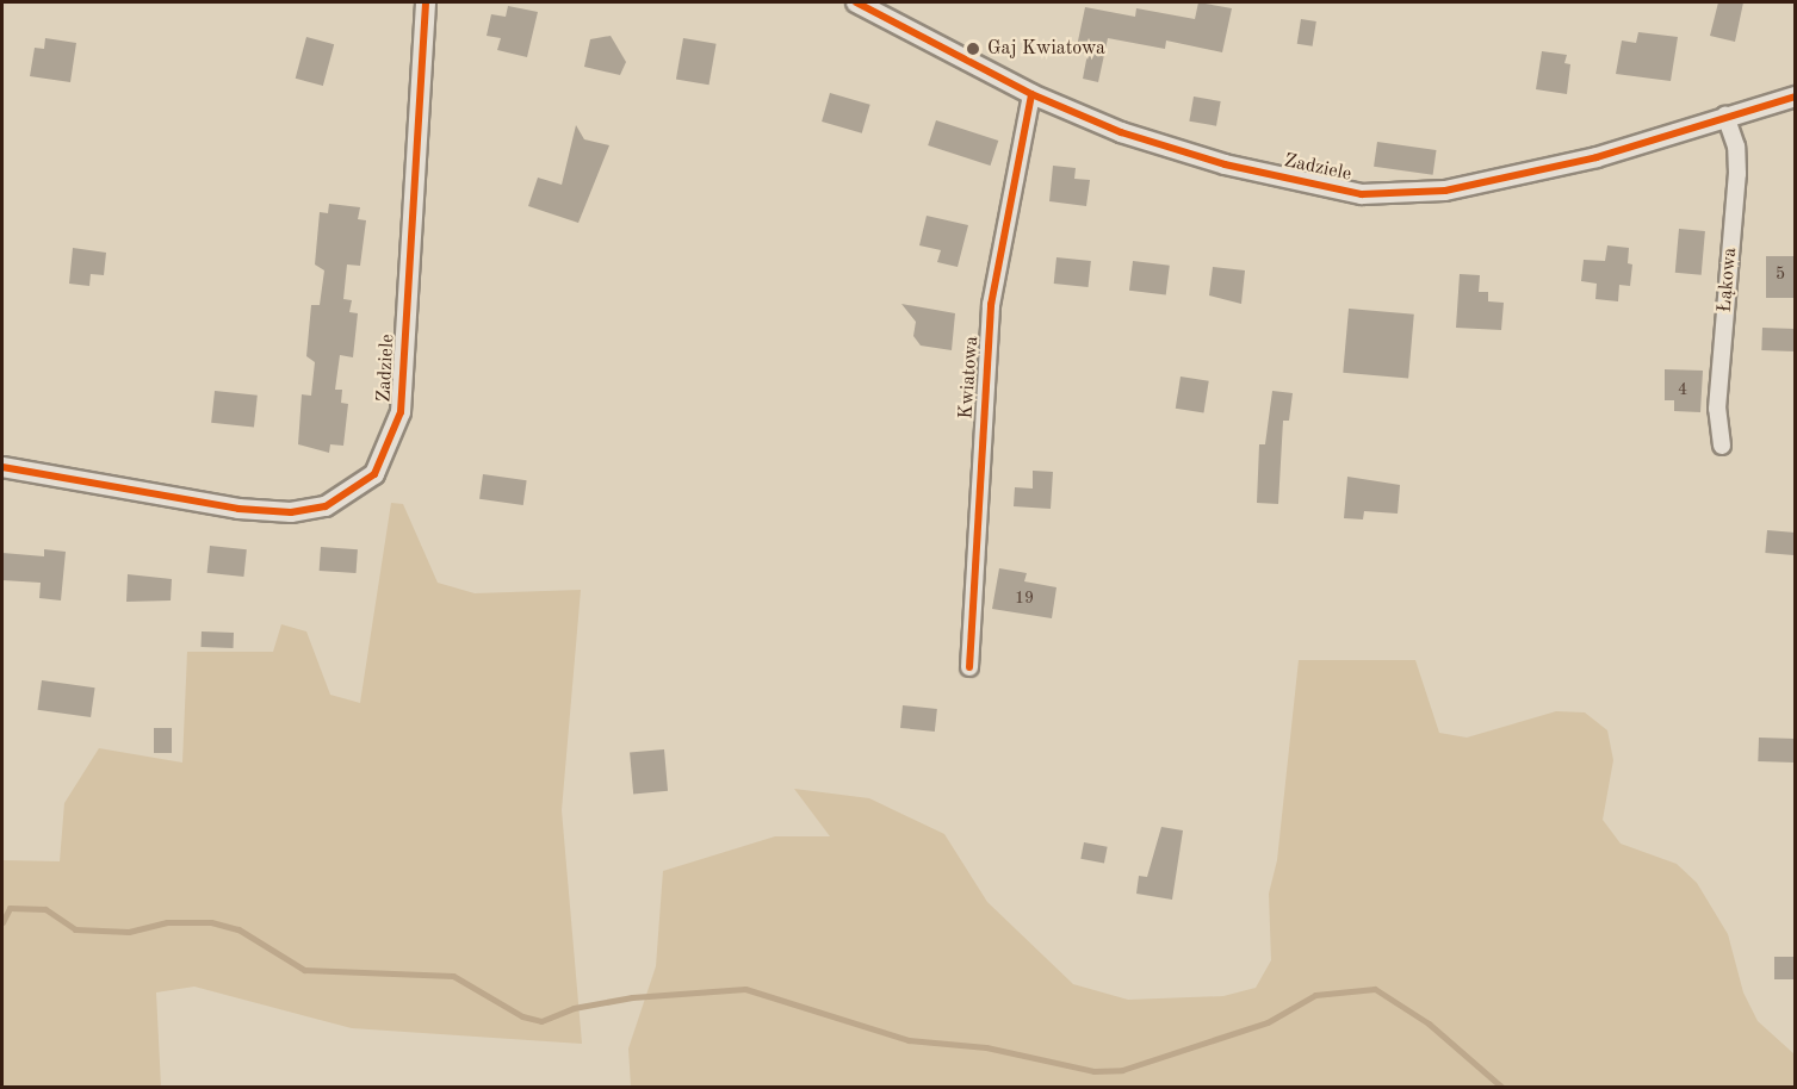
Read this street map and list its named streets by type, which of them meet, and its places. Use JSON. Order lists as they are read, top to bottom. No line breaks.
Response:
{"streets":{"street":["Zadziele","Łąkowa","Kwiatowa"]},"crossings":[["Zadziele","Łąkowa"],["Zadziele","Kwiatowa"]],"places":["Gaj Kwiatowa"],"house_numbers":["5","4","19"]}
